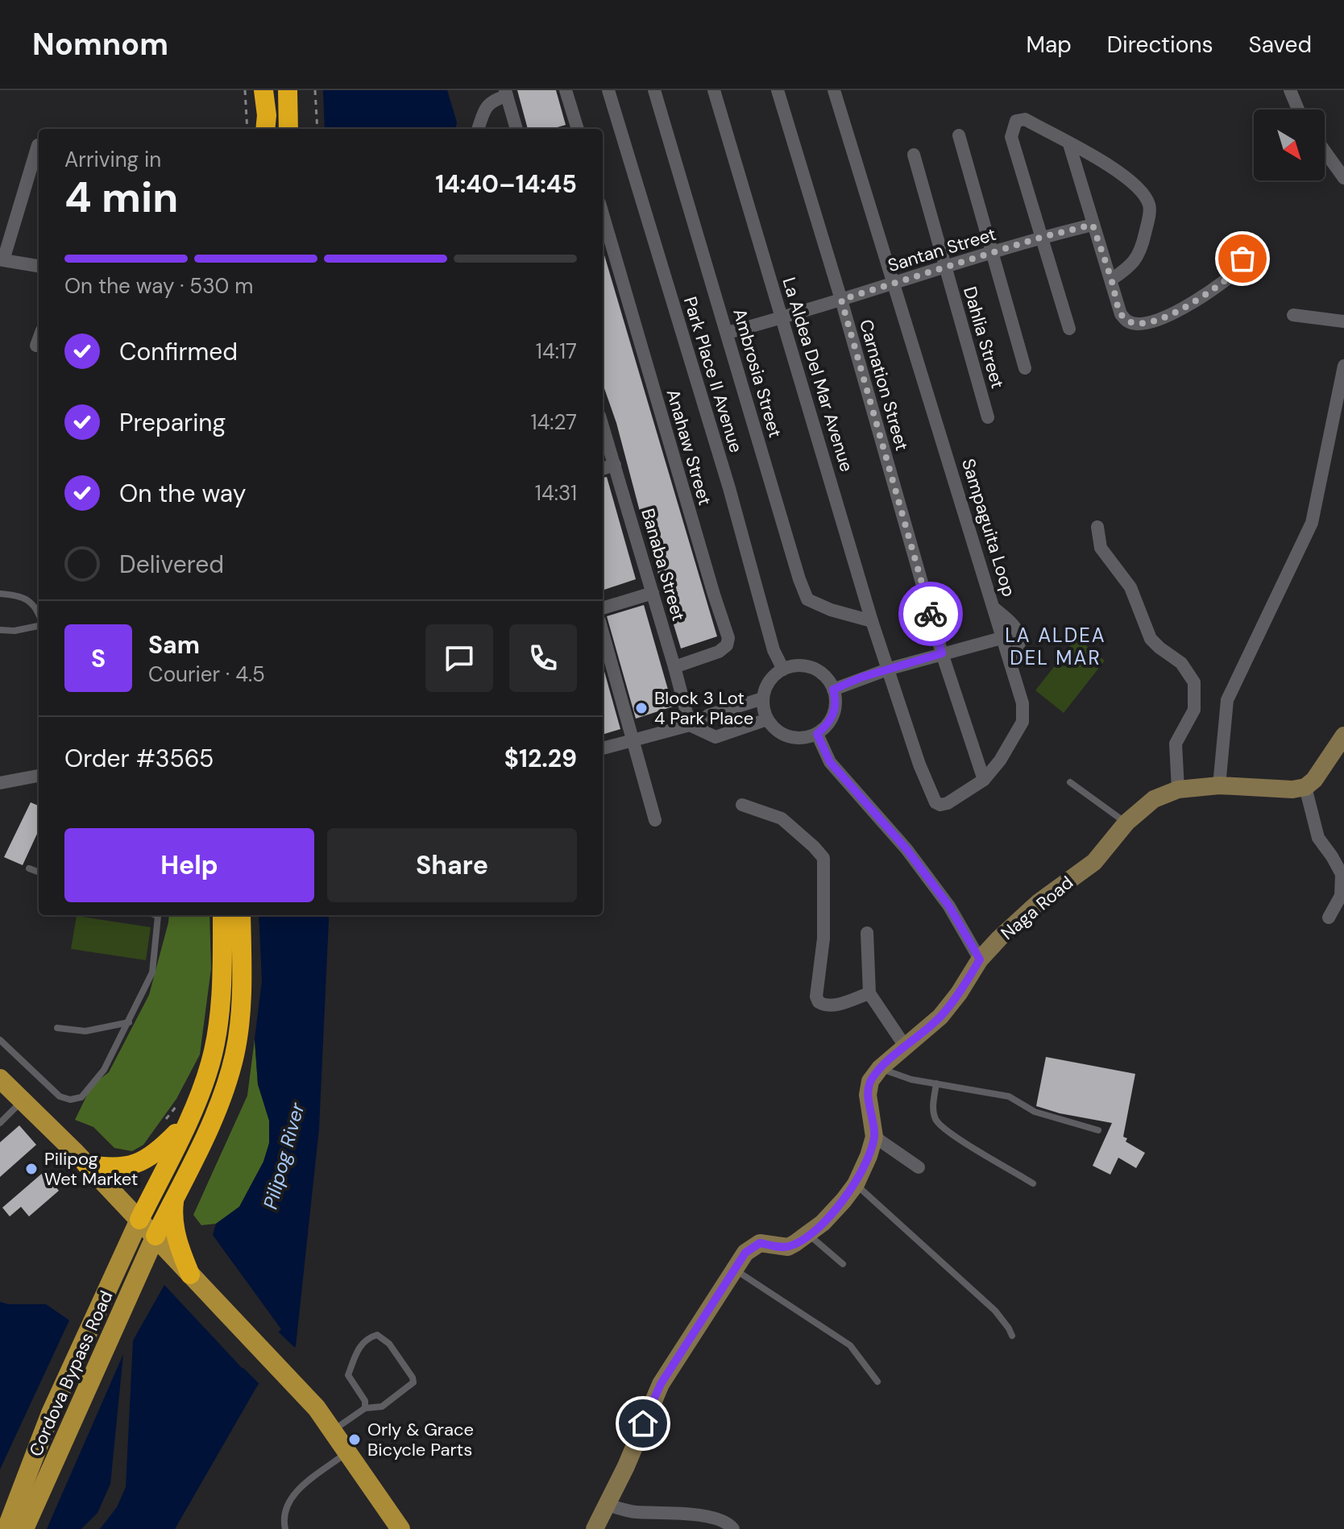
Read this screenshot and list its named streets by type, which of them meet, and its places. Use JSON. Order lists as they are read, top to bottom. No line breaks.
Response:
{"streets":{"main road":["Cordova Bypass Road"],"street":["Santan Street","Dahlia Street","Ambrosia Street","Park Place II Avenue","La Aldea Del Mar Avenue","Carnation Street","Anahaw Street","Sampaguita Loop","Banaba Street","Naga Road"]},"crossings":[["Santan Street","Dahlia Street"],["Santan Street","Ambrosia Street"],["Santan Street","La Aldea Del Mar Avenue"],["Santan Street","Carnation Street"],["Santan Street","Sampaguita Loop"],["Ambrosia Street","La Aldea Del Mar Avenue"],["La Aldea Del Mar Avenue","Sampaguita Loop"],["Carnation Street","Sampaguita Loop"],["Anahaw Street","Banaba Street"]],"districts":["LA ALDEA DEL MAR"],"water":["Pilipog River"],"places":["Block 3 Lot 4 Park Place","Pilipog Wet Market","Orly & Grace Bicycle Parts"],"north":"bottom right","page":{"header":"Nomnom","nav":["Map","Directions","Saved"],"heading":["4 min","Arriving in","14:40–14:45"],"panel":["Sam","Courier · 4.5","Order #3565","$12.29"],"bar":"On the way · 530 m","list":[["Confirmed","14:17"],["Preparing","14:27"],["On the way","14:31"],"Delivered"],"round":"S","buttons":["Help","Share"]}}
